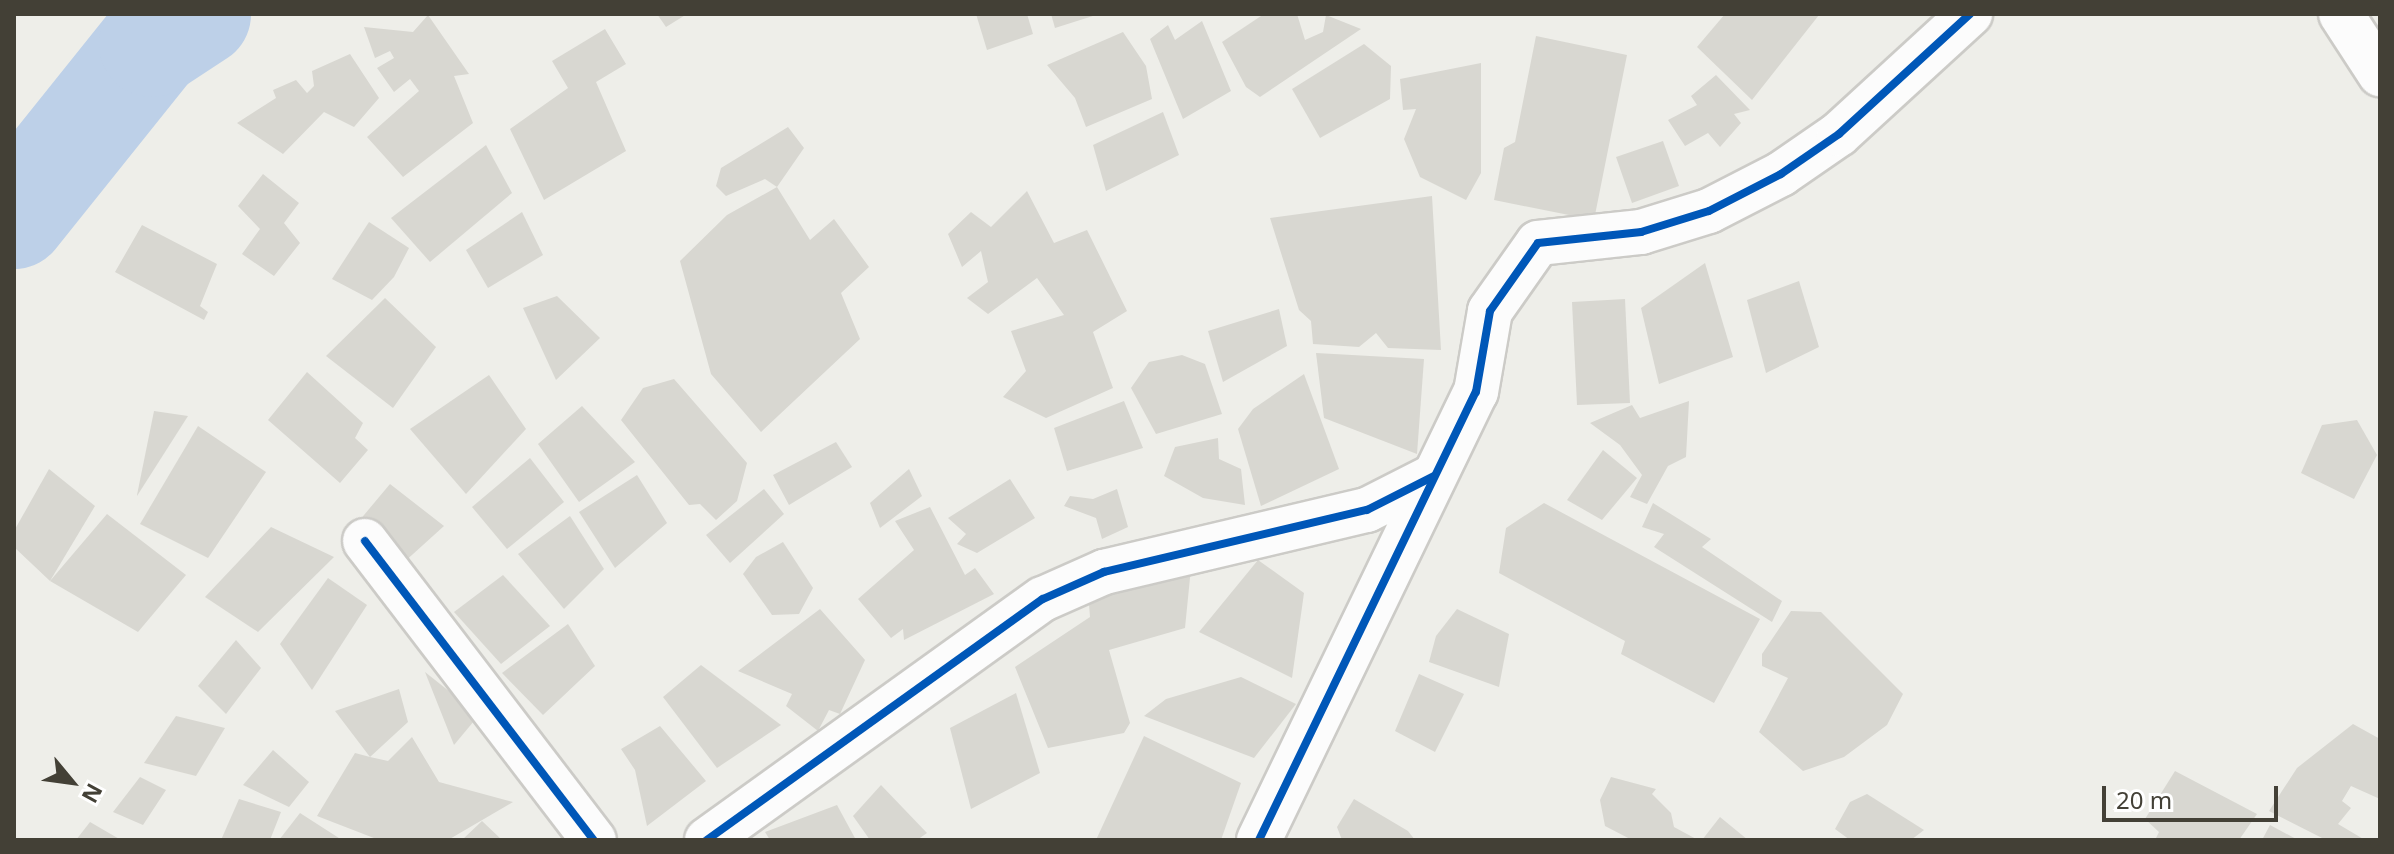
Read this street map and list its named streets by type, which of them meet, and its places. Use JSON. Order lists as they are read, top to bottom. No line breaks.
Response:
{"scale_bar":"20 m","north":"bottom right"}
